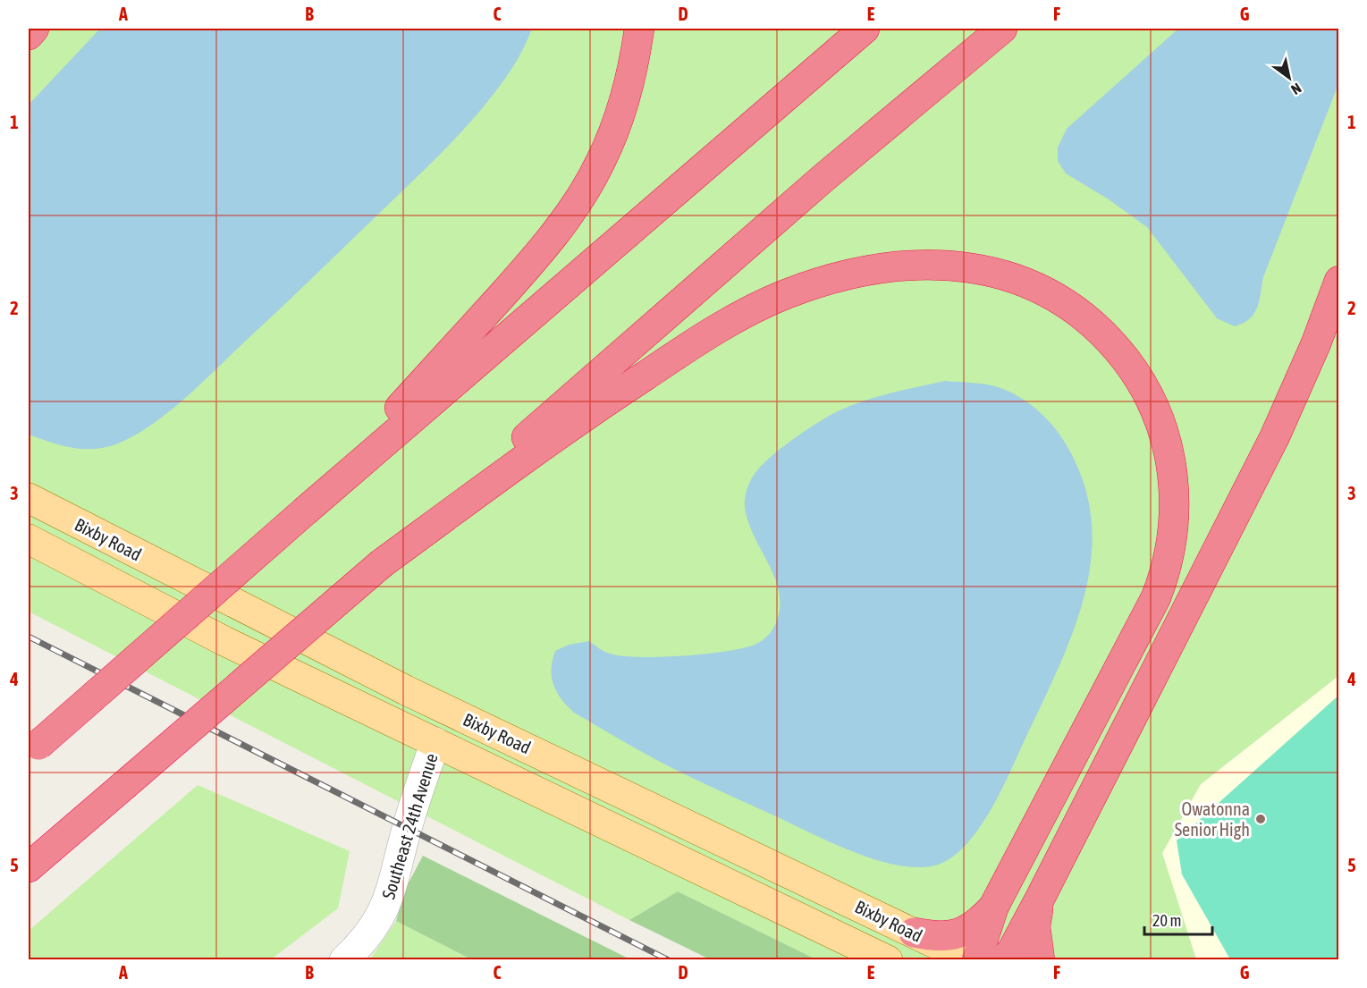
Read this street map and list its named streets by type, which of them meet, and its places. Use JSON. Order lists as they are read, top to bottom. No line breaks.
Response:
{"streets":{"main road":["Bixby Road"],"street":["Southeast 24th Avenue"]},"crossings":[["Bixby Road","Southeast 24th Avenue"]],"places":["Owatonna Senior High"],"scale_bar":"20 m","north":"bottom right","grid":{"columns":["A","B","C","D","E","F","G"],"rows":["1","2","3","4","5"]}}
